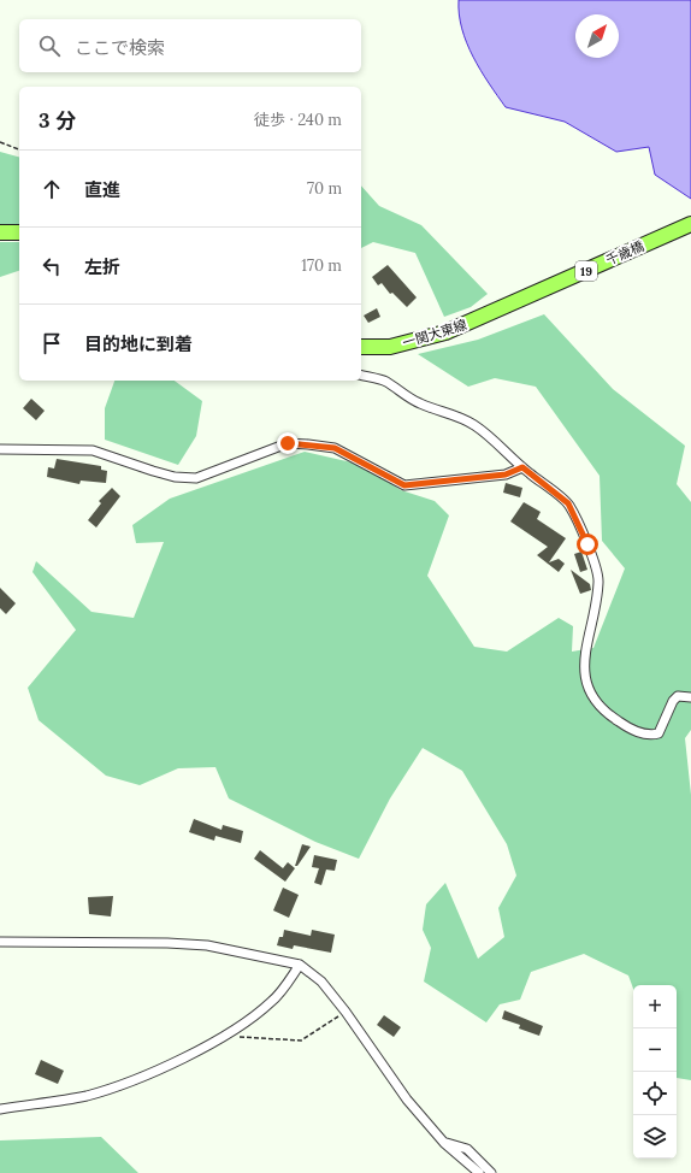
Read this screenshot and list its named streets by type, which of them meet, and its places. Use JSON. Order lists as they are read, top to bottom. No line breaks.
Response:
{"streets":{"main road":["千歳橋","19","一関大東線"]},"crossings":[["千歳橋","一関大東線"]],"north":"top right","page":{"search":"ここで検索","heading":["3 分","徒歩 · 240 m"],"list":[["直進","70 m"],["左折","170 m"],"目的地に到着"],"map_buttons":["+","−"]}}
